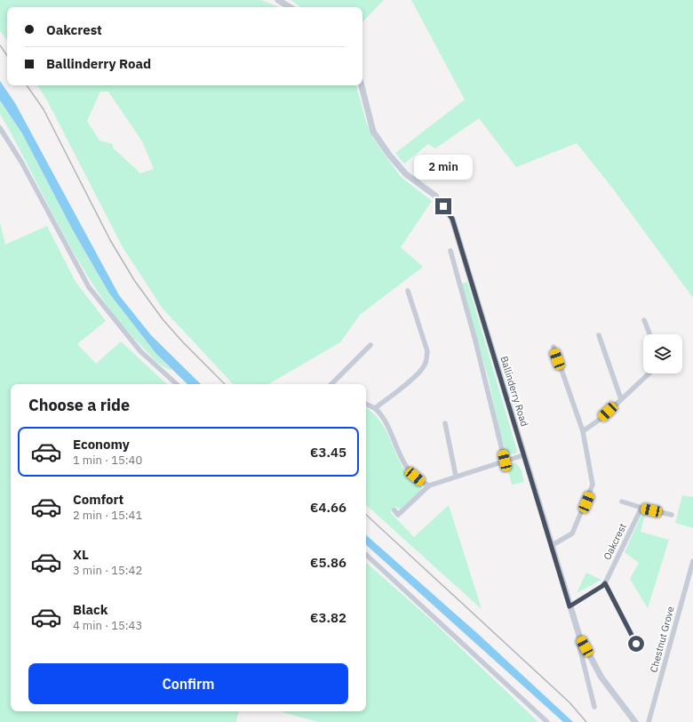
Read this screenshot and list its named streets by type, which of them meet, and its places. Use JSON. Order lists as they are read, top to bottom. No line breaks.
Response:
{"streets":{"street":["Ballinderry Road","Oakcrest","Chestnut Grove"]},"crossings":[["Ballinderry Road","Oakcrest"]],"page":{"banner":["Oakcrest","Ballinderry Road"],"bubble":"2 min","heading":"Choose a ride","list":[{"name":"Economy","note":"1 min · 15:40","value":"€3.45"},{"name":"Comfort","note":"2 min · 15:41","value":"€4.66"},{"name":"XL","note":"3 min · 15:42","value":"€5.86"},{"name":"Black","note":"4 min · 15:43","value":"€3.82"}],"buttons":"Confirm"}}
